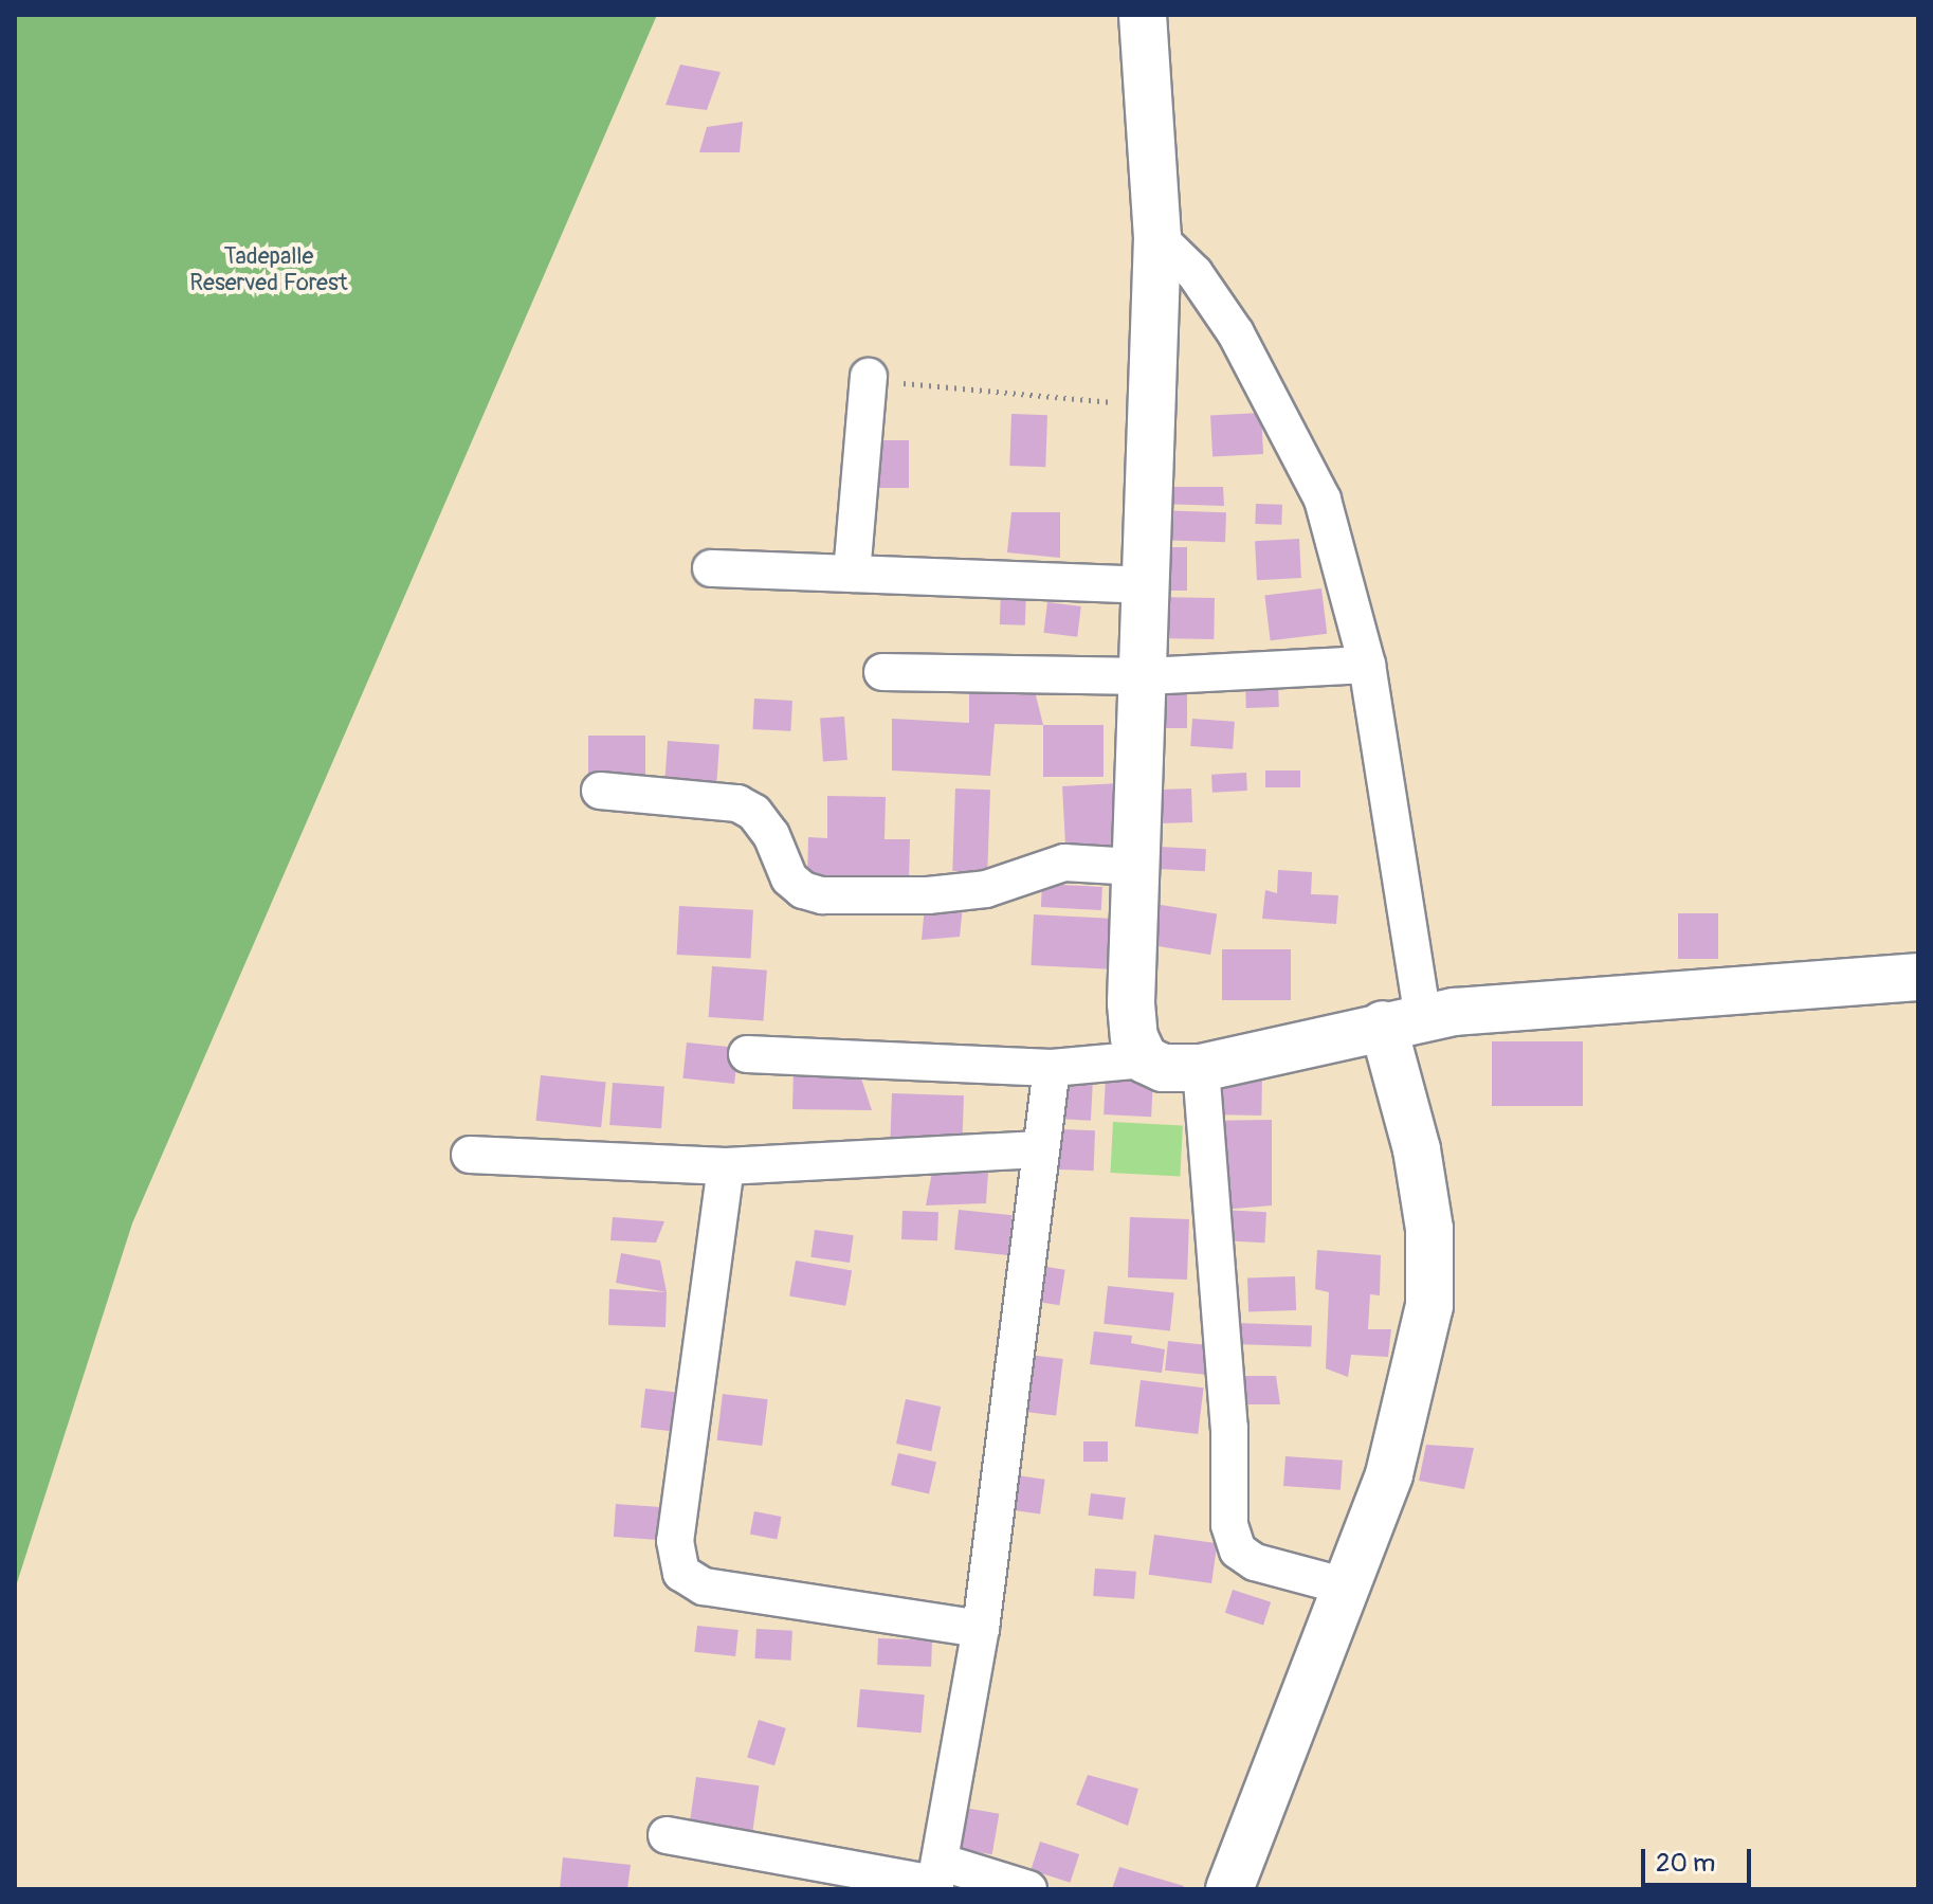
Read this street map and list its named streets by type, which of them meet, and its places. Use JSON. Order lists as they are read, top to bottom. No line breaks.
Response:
{"parks":["Tadepalle Reserved Forest"],"scale_bar":"20 m"}
